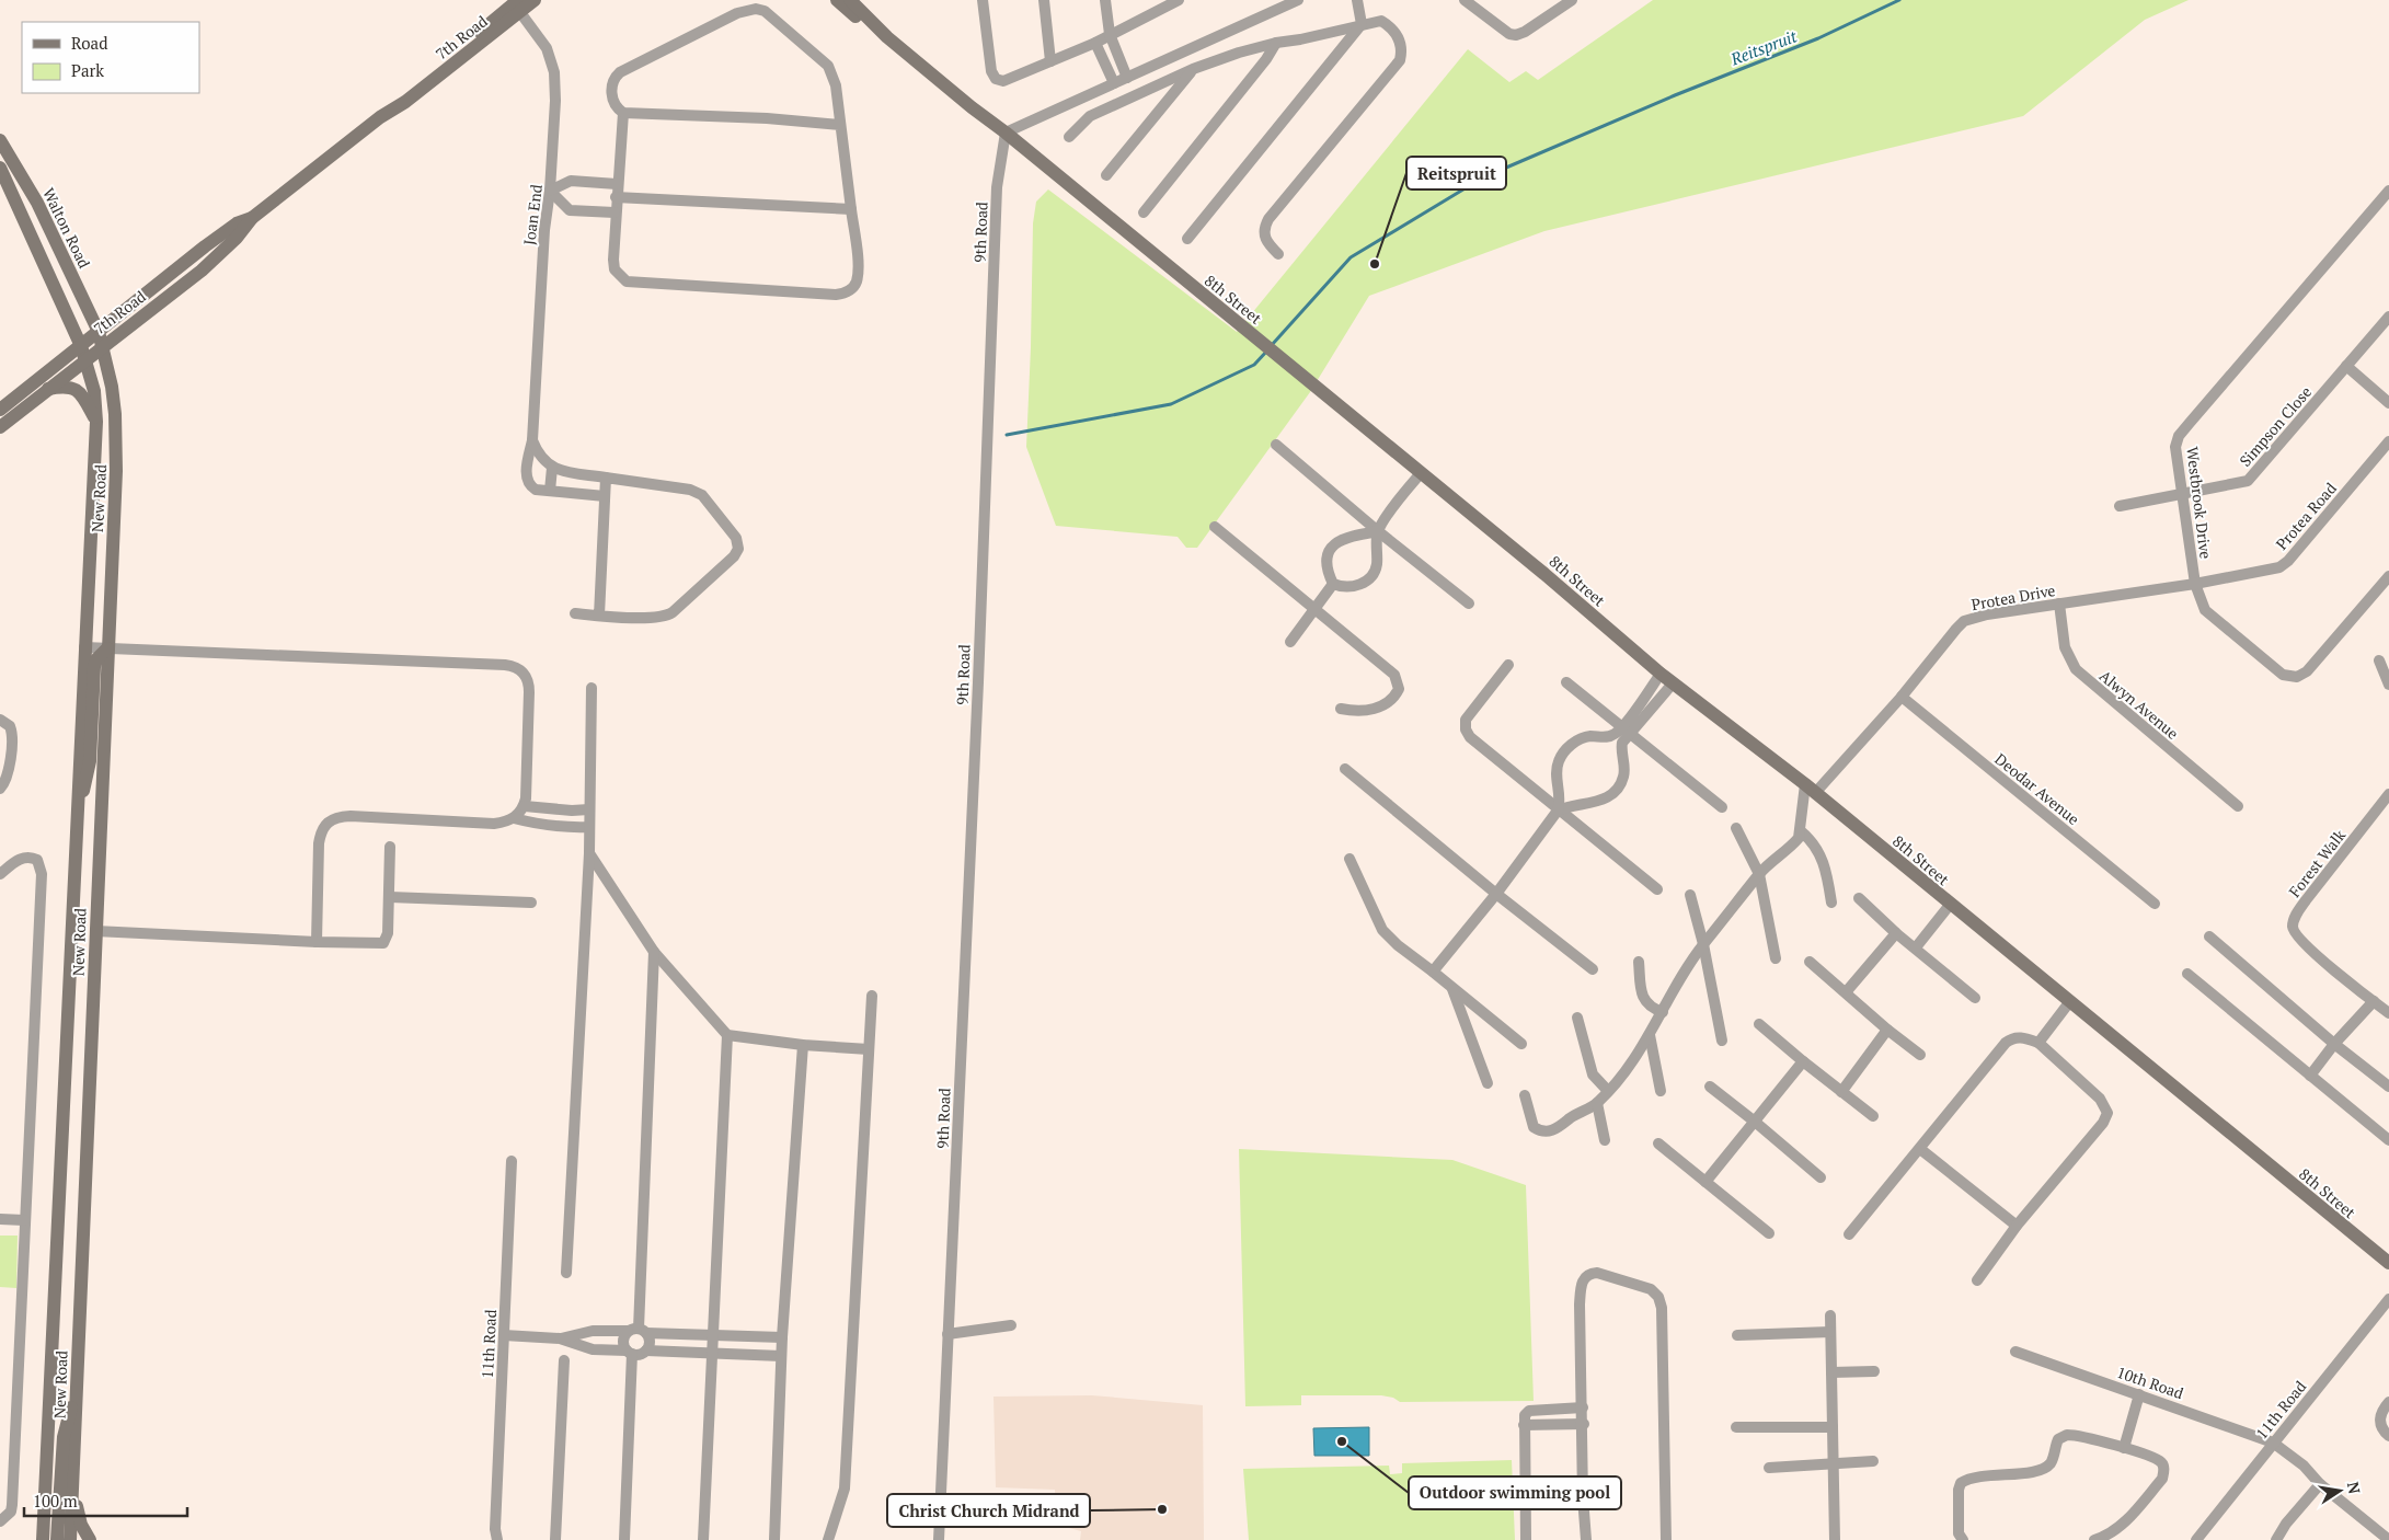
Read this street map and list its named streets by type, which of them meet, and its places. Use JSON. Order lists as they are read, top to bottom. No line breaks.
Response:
{"streets":{"main road":["7th Road","Walton Road","8th Street","New Road"],"street":["Joan End","9th Road","Simpson Close","Westbrook Drive","Protea Road","Protea Drive","Alwyn Avenue","Deodar Avenue","Forest Walk","11th Road","10th Road"]},"crossings":[["7th Road","Joan End"],["7th Road","Walton Road"],["7th Road","New Road"],["Walton Road","New Road"],["9th Road","8th Street"],["8th Street","Protea Drive"],["Simpson Close","Westbrook Drive"],["Westbrook Drive","Protea Road"],["Westbrook Drive","Protea Drive"],["Protea Road","Protea Drive"],["Protea Drive","Alwyn Avenue"],["Protea Drive","Deodar Avenue"],["11th Road","10th Road"]],"water":["Reitspruit"],"places":["Reitspruit","Outdoor swimming pool","Christ Church Midrand"],"legend":["Road","Park"],"scale_bar":"100 m","north":"right"}
